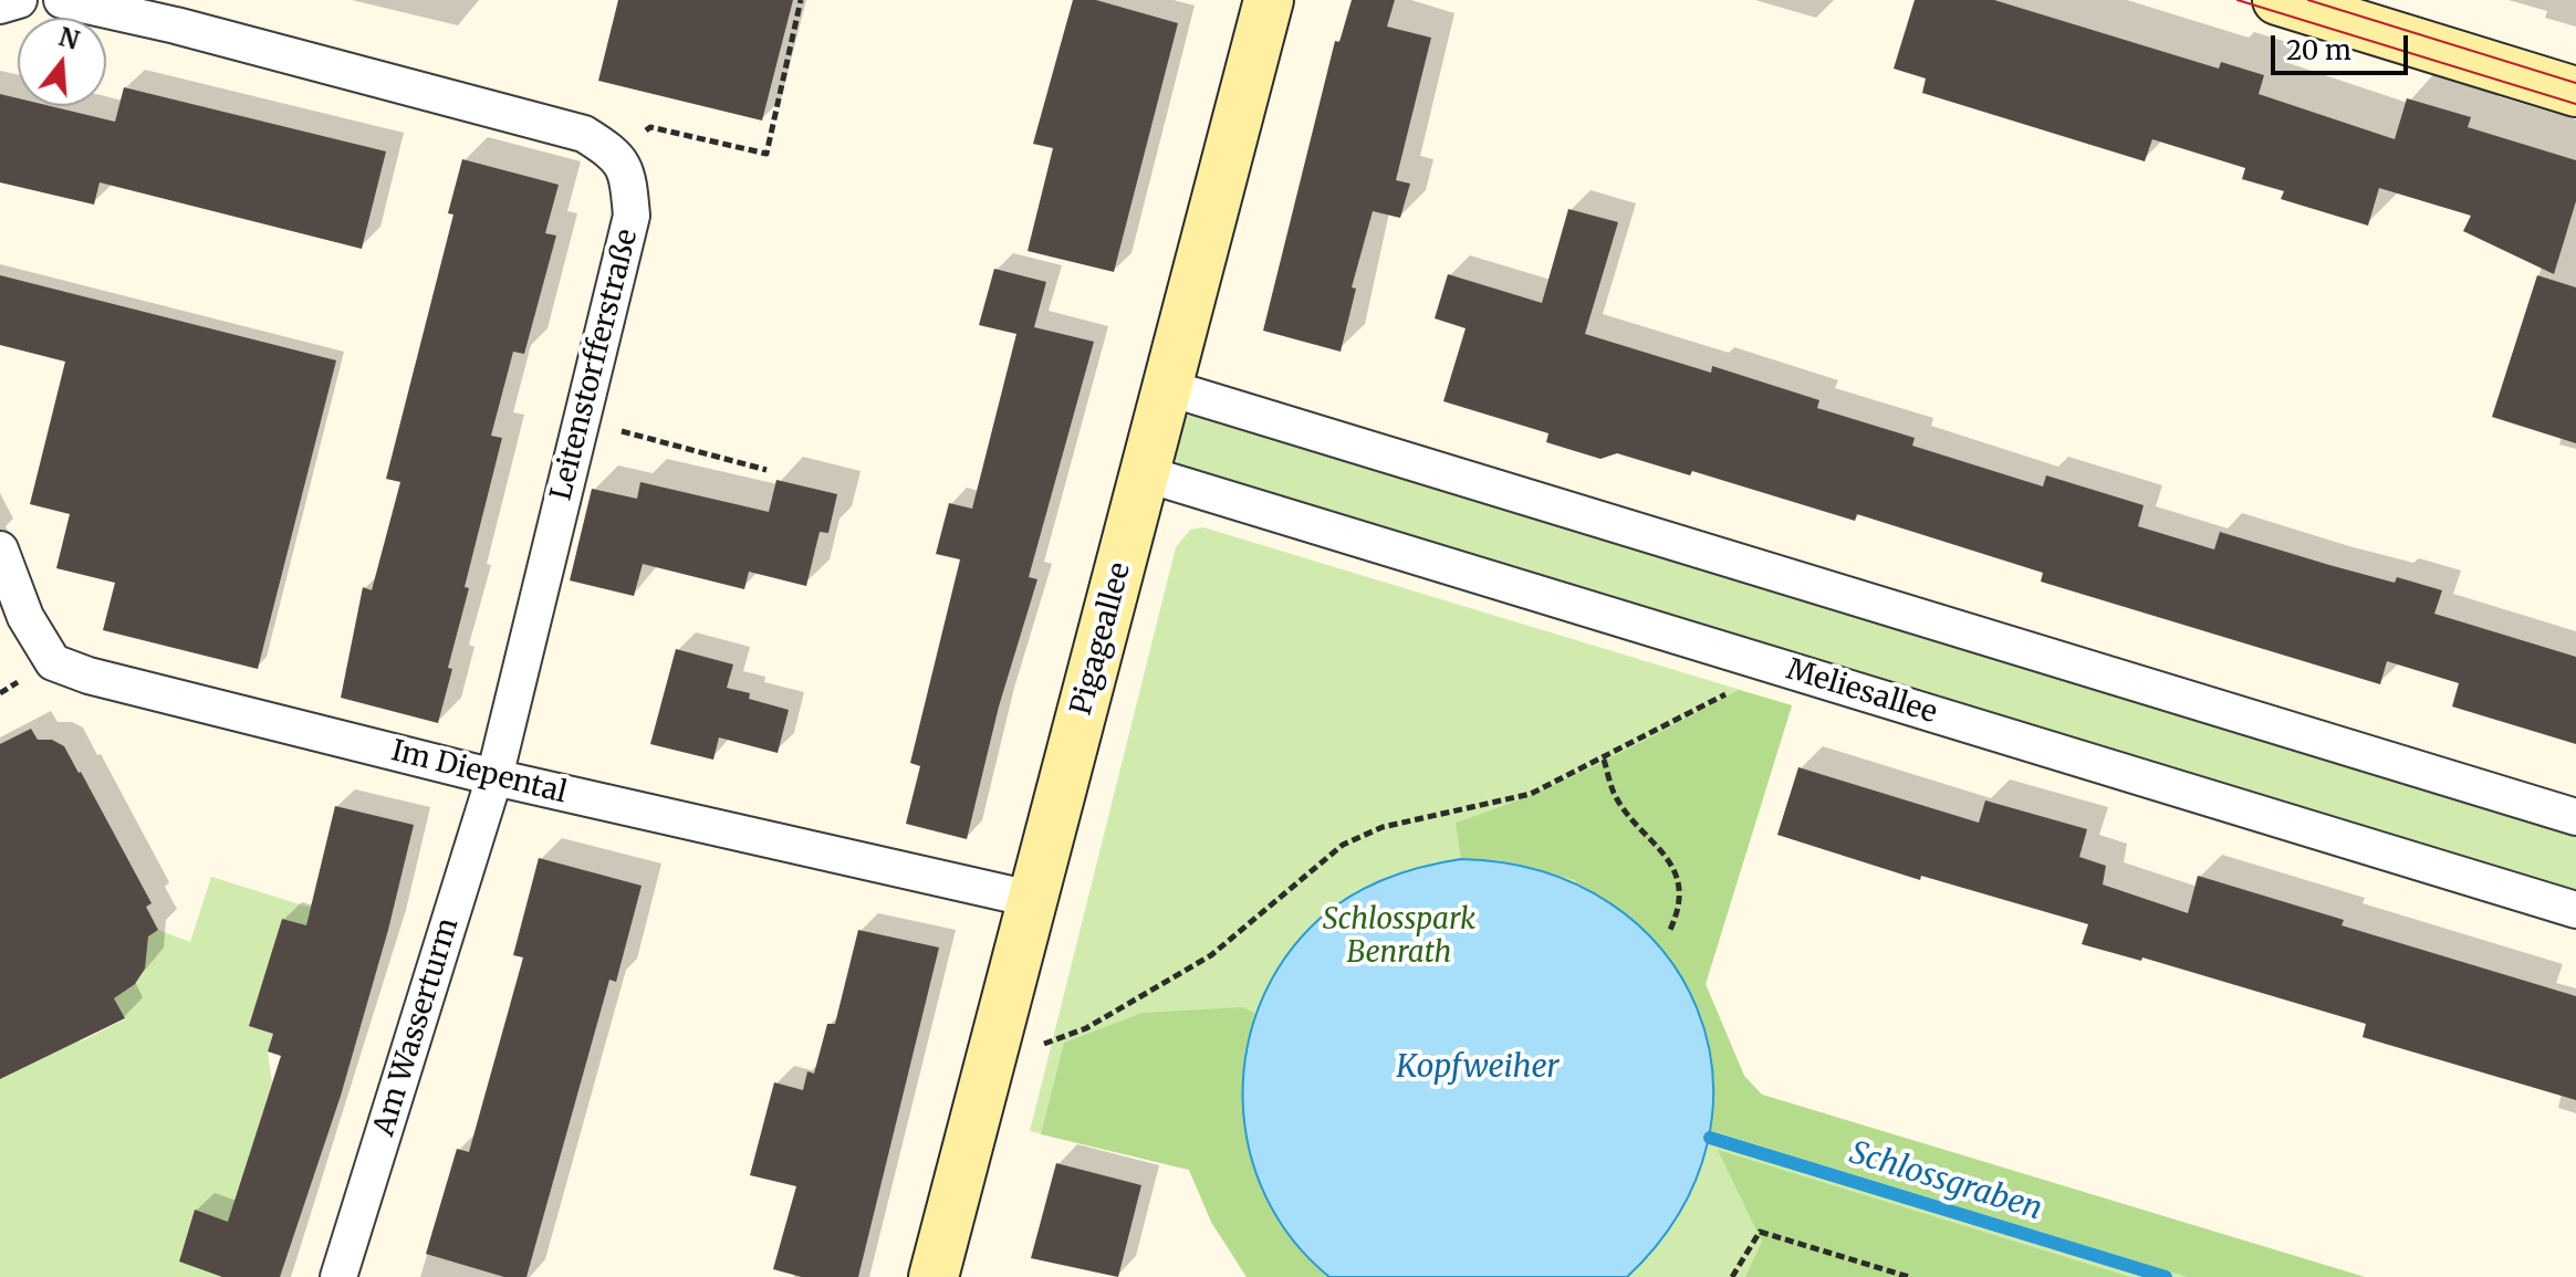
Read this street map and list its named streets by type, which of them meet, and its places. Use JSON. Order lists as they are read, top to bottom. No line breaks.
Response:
{"streets":{"street":["Leitenstorfferstraße","Pigageallee","Meliesallee","Im Diepental","Am Wasserturm"]},"crossings":[["Leitenstorfferstraße","Im Diepental"],["Leitenstorfferstraße","Am Wasserturm"],["Pigageallee","Meliesallee"],["Pigageallee","Im Diepental"],["Im Diepental","Am Wasserturm"]],"water":["Kopfweiher","Schlossgraben"],"parks":["Schlosspark Benrath"],"scale_bar":"20 m","north":"top"}
